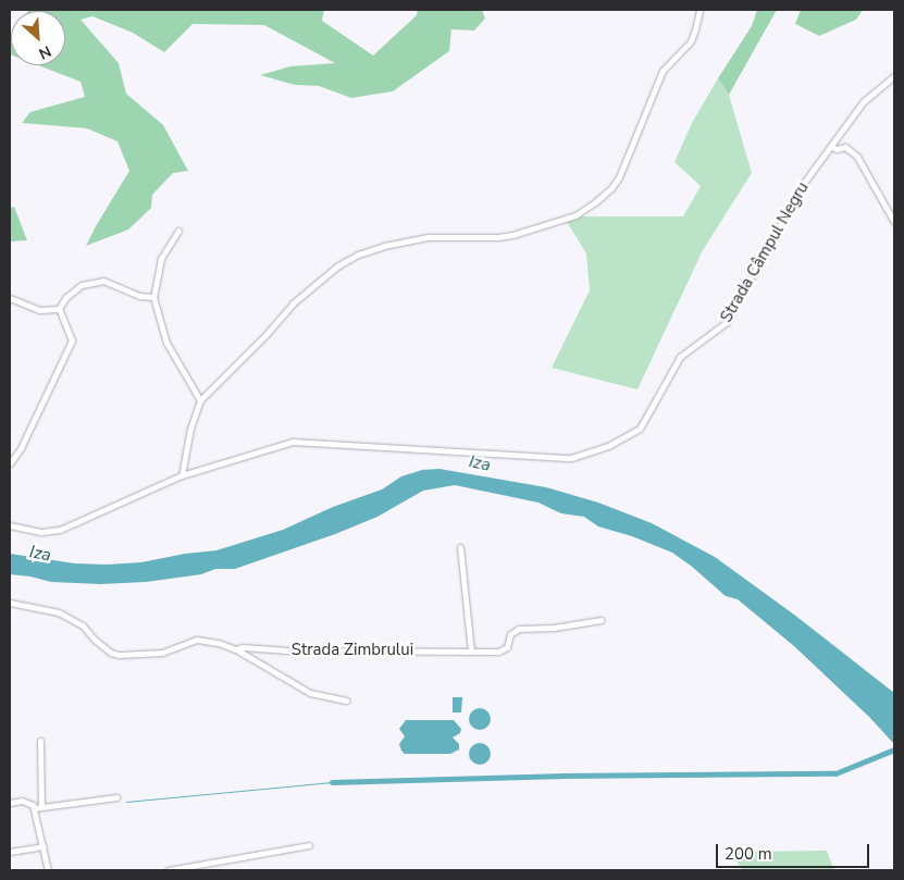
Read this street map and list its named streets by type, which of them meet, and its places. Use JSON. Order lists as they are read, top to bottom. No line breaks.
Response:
{"streets":{"street":["Strada Câmpul Negru","Strada Zimbrului"]},"water":["Iza"],"scale_bar":"200 m","north":"bottom right"}
